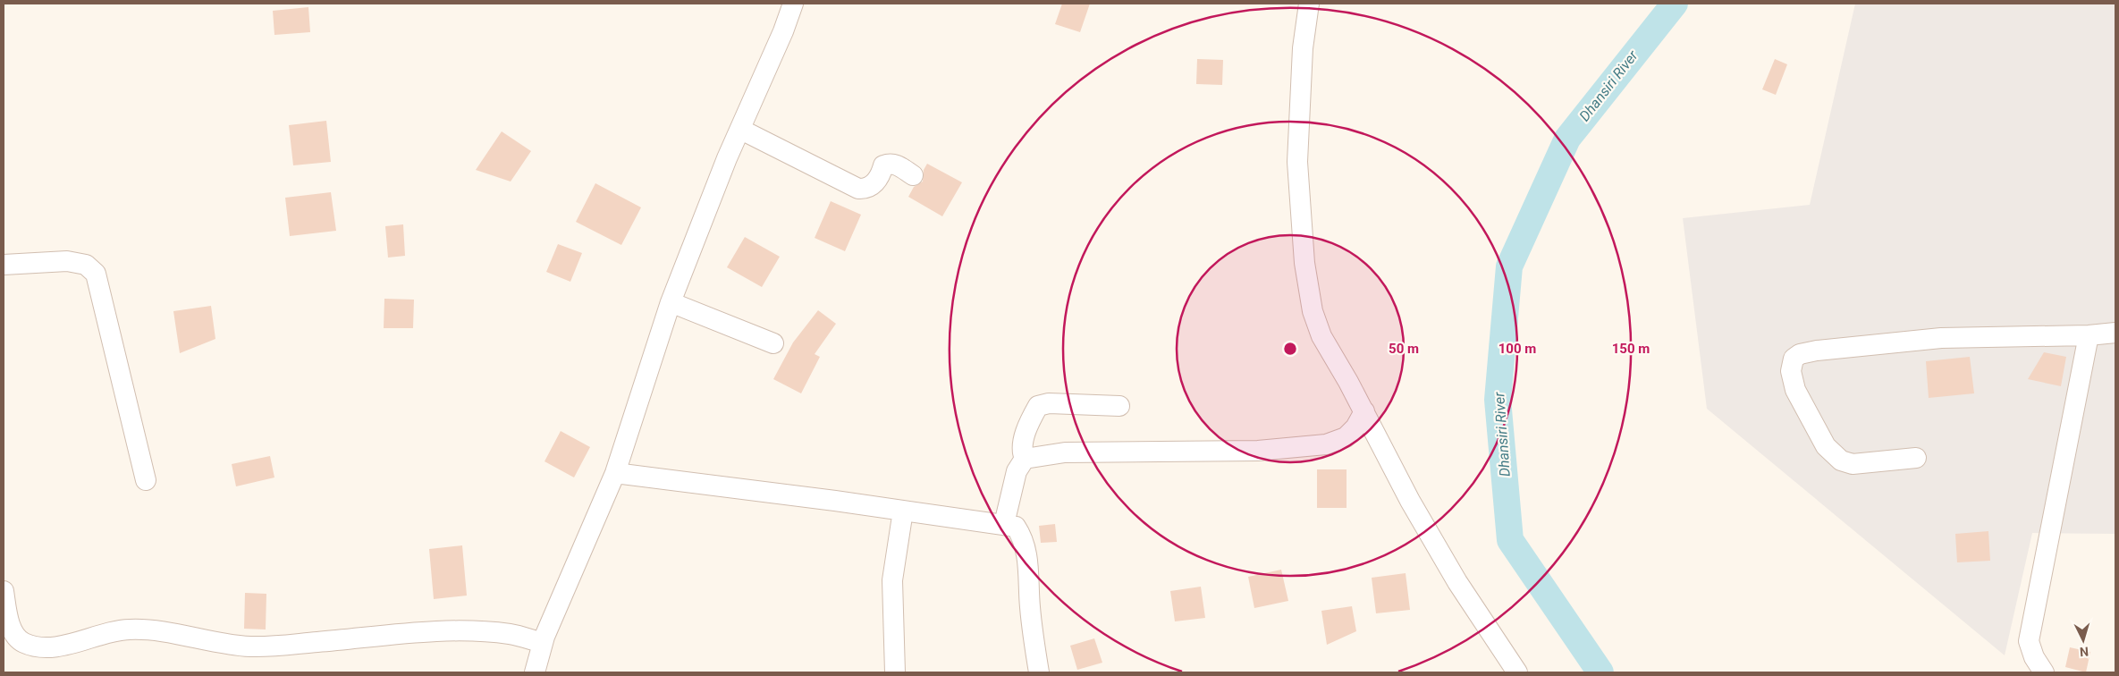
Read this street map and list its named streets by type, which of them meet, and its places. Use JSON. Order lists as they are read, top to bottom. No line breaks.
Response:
{"water":["Dhansiri River"],"north":"bottom","rings":["50 m","100 m","150 m"]}
